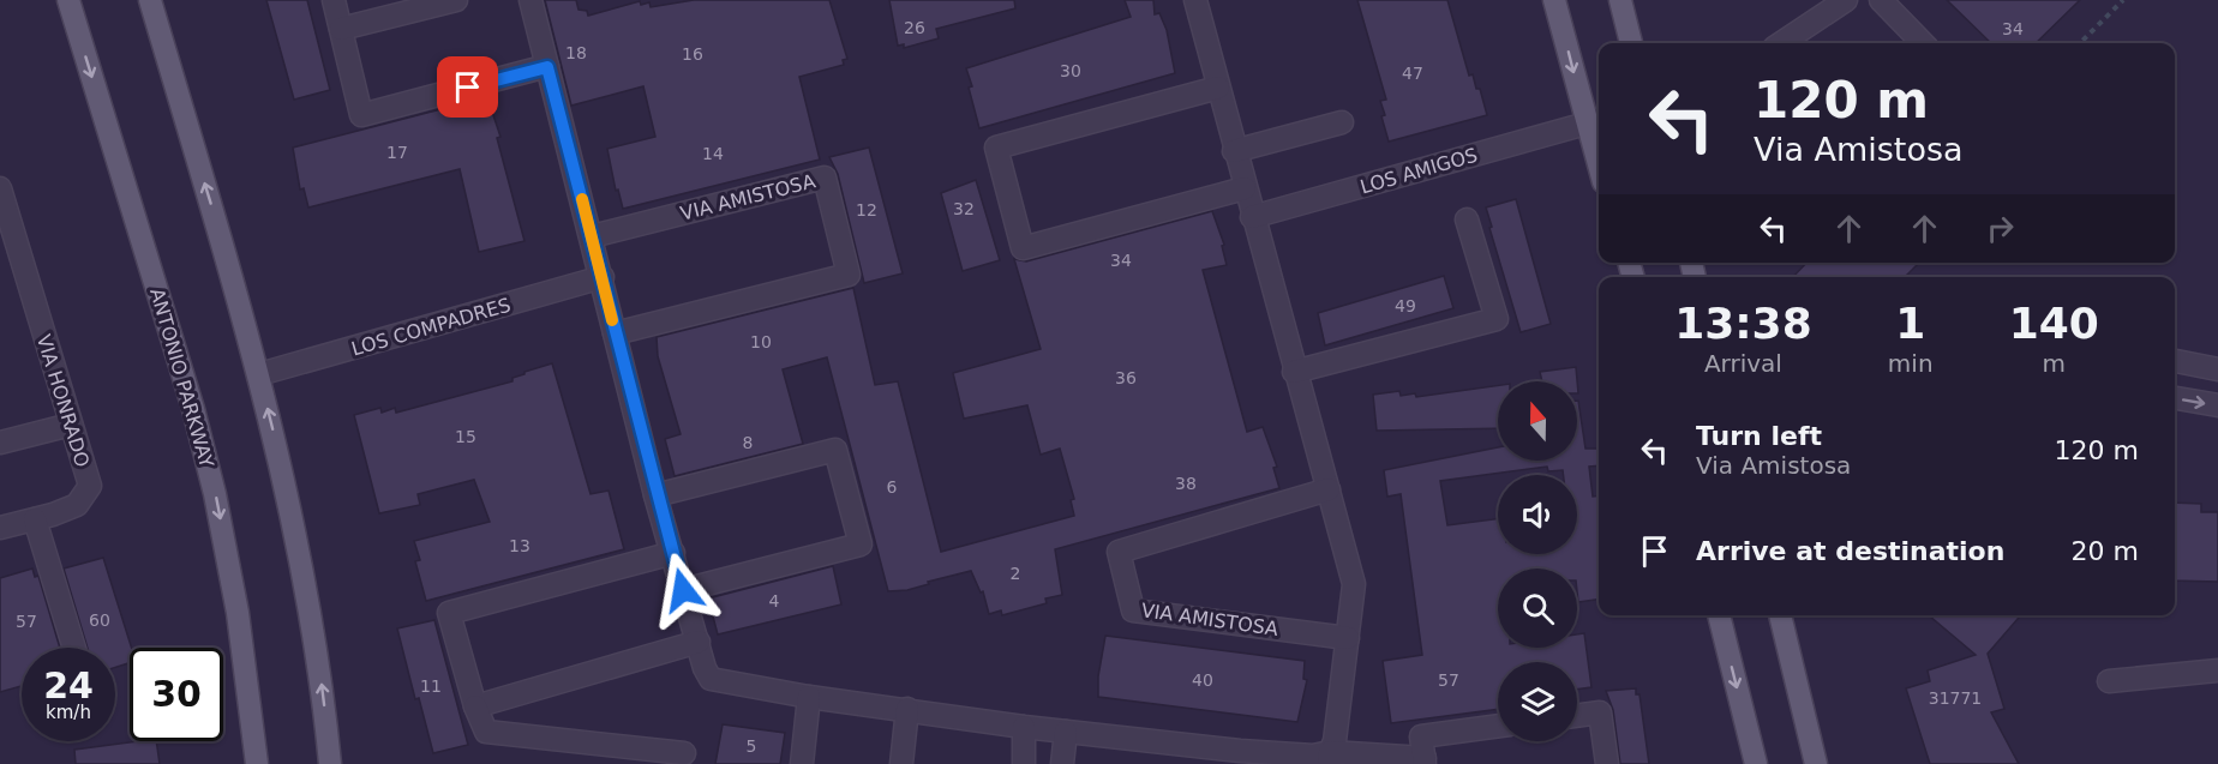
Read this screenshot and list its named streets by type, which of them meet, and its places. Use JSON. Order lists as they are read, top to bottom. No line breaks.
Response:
{"streets":{"main road":["ANTONIO PARKWAY"],"street":["LOS AMIGOS","VIA AMISTOSA","LOS COMPADRES","VIA HONRADO"]},"house_numbers":["26","34","18","16","30","47","17","14","32","12","34","49","10","36","15","8","38","6","13","2","4","60","57","40","57","11","31771","5"],"north":"top","page":{"turn":["120 m","Via Amistosa"],"eta":["13:38","Arrival","1","min","140","m"],"list":[{"name":"Turn left","note":"Via Amistosa","value":"120 m"},{"name":"Arrive at destination","value":"20 m"}],"speed":"24 km/h","limit":"30"}}
